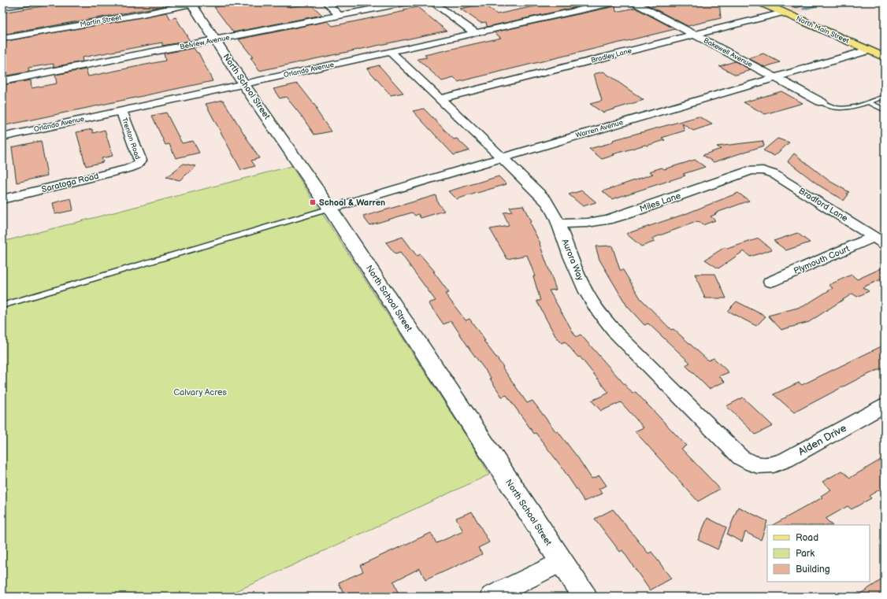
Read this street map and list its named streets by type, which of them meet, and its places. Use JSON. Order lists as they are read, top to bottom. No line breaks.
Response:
{"streets":{"main road":["North Main Street"],"street":["Martin Street","Belview Avenue","Bakewell Avenue","Bradley Lane","Orlando Avenue","North School Street","Warren Avenue","Trenton Road","Saratoga Road","Miles Lane","Bradford Lane","Aurora Way","Plymouth Court","Alden Drive"]},"crossings":[["Martin Street","North School Street"],["North Main Street","Bradley Lane"],["North Main Street","Warren Avenue"],["Belview Avenue","North School Street"],["Bakewell Avenue","Bradley Lane"],["Bakewell Avenue","Warren Avenue"],["Bradley Lane","Aurora Way"],["Orlando Avenue","North School Street"],["Orlando Avenue","Trenton Road"],["Orlando Avenue","Aurora Way"],["North School Street","Warren Avenue"],["Warren Avenue","Aurora Way"],["Trenton Road","Saratoga Road"],["Miles Lane","Bradford Lane"],["Miles Lane","Aurora Way"],["Bradford Lane","Plymouth Court"],["Aurora Way","Alden Drive"]],"parks":["Calvary Acres"],"places":{"transit":["School & Warren"]},"legend":["Road","Park","Building"]}
